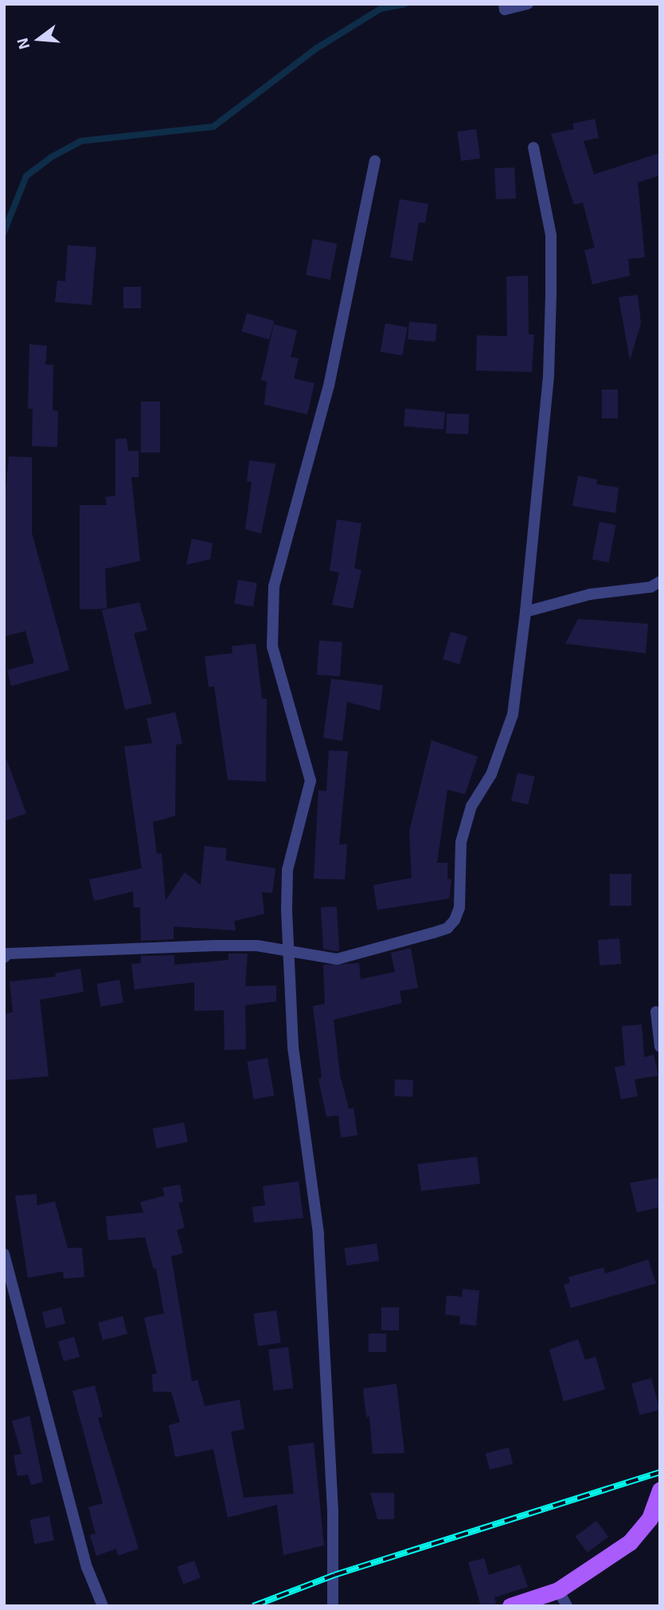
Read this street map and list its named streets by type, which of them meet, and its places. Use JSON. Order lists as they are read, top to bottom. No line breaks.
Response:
{"north":"left"}
